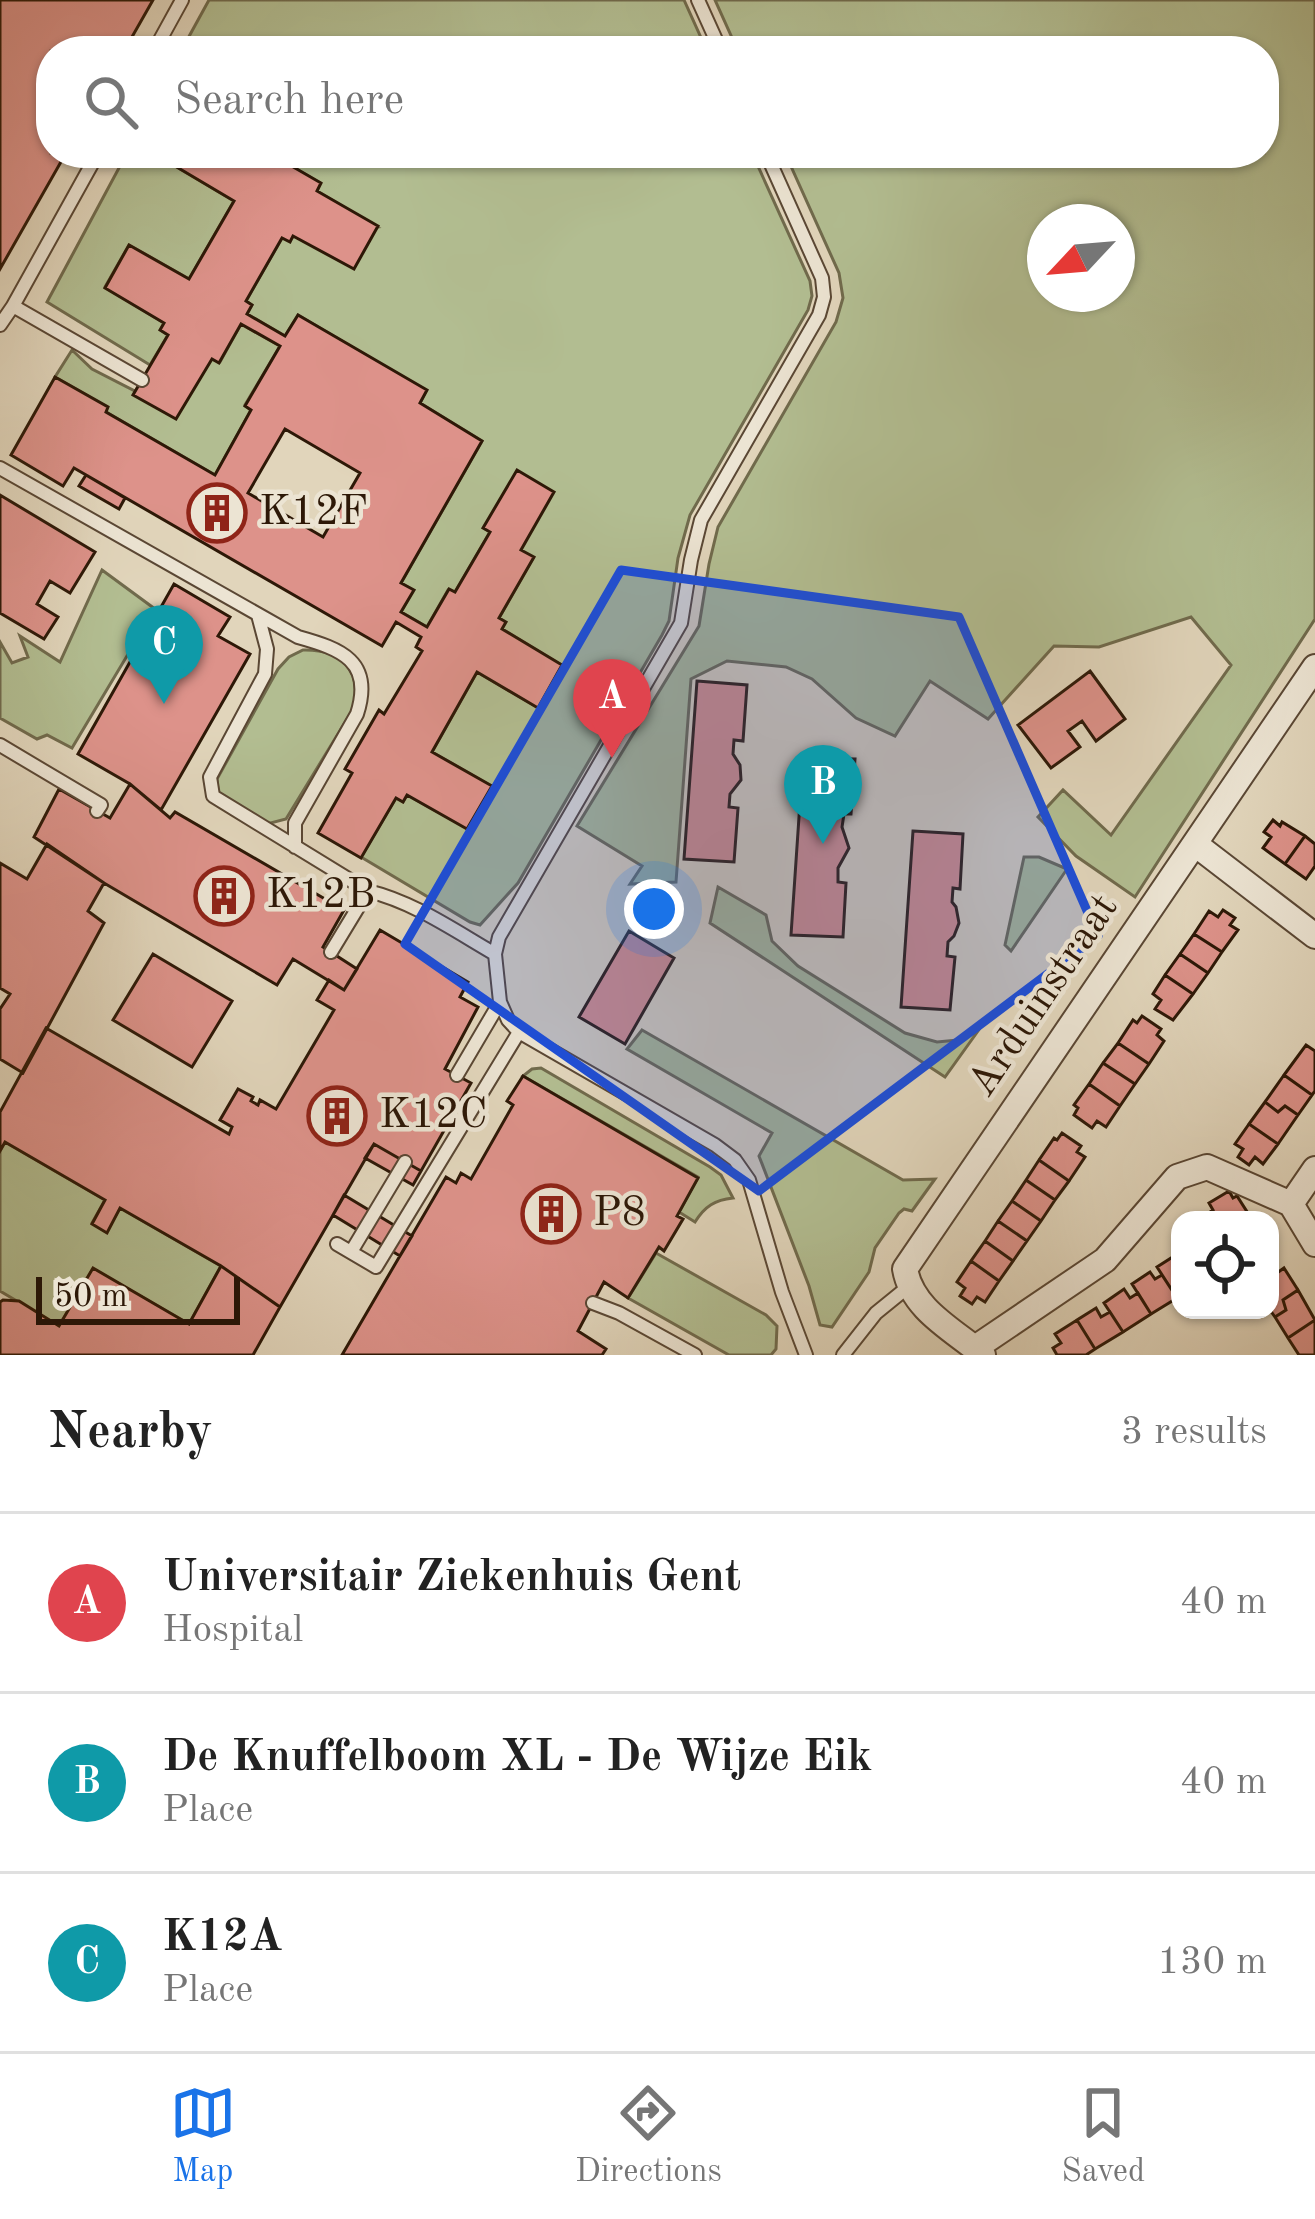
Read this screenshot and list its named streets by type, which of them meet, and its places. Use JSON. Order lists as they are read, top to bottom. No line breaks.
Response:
{"streets":{"street":["Arduinstraat"]},"places":{"building":["K12F","K12B","K12C","P8"]},"scale_bar":"50 m","north":"bottom left","page":{"search":"Search here","pins":["C","A","B"],"scale":"50 m","heading":["Nearby","3 results"],"list":[{"mark":"A","name":"Universitair Ziekenhuis Gent","note":"Hospital","value":"40 m"},{"mark":"B","name":"De Knuffelboom XL - De Wijze Eik","note":"Place","value":"40 m"},{"mark":"C","name":"K12A","note":"Place","value":"130 m"}],"nav":["Map","Directions","Saved"]}}
